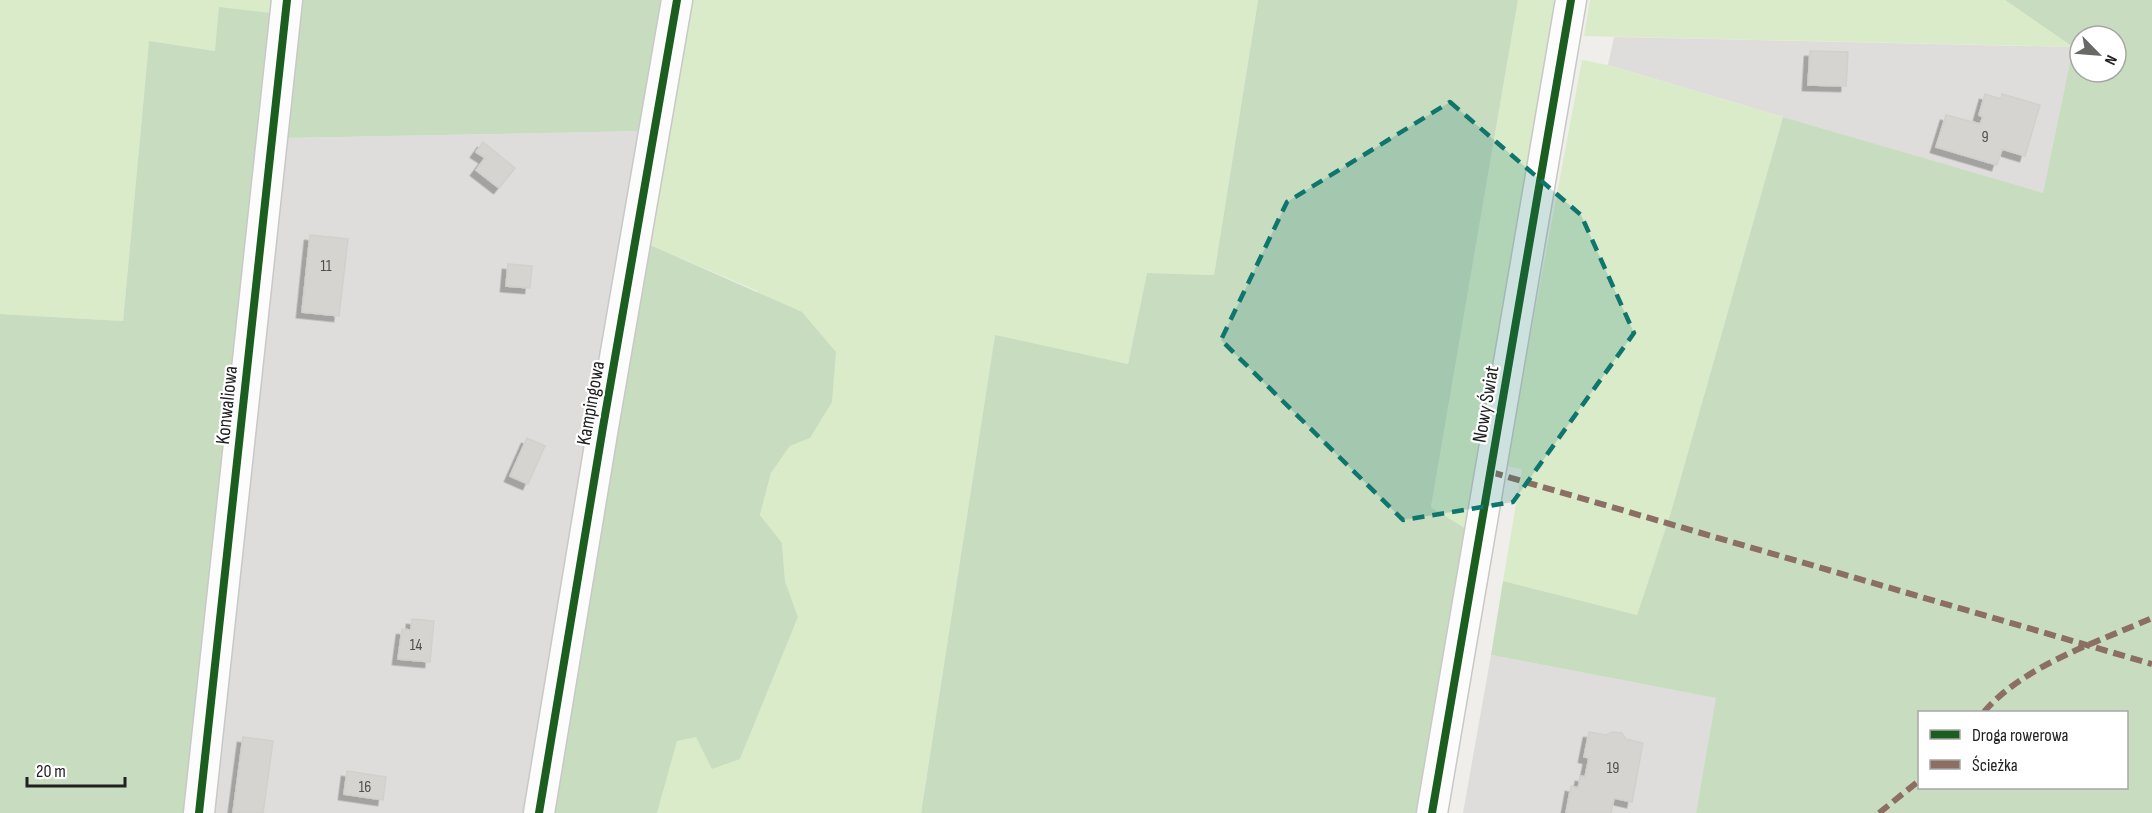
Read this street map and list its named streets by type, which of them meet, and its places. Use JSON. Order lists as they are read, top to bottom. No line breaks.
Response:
{"streets":{"street":["Kampingowa","Nowy Świat","Konwaliowa"]},"house_numbers":["9","11","14","19","16"],"legend":["Droga rowerowa","Ścieżka"],"scale_bar":"20 m","north":"bottom right"}
